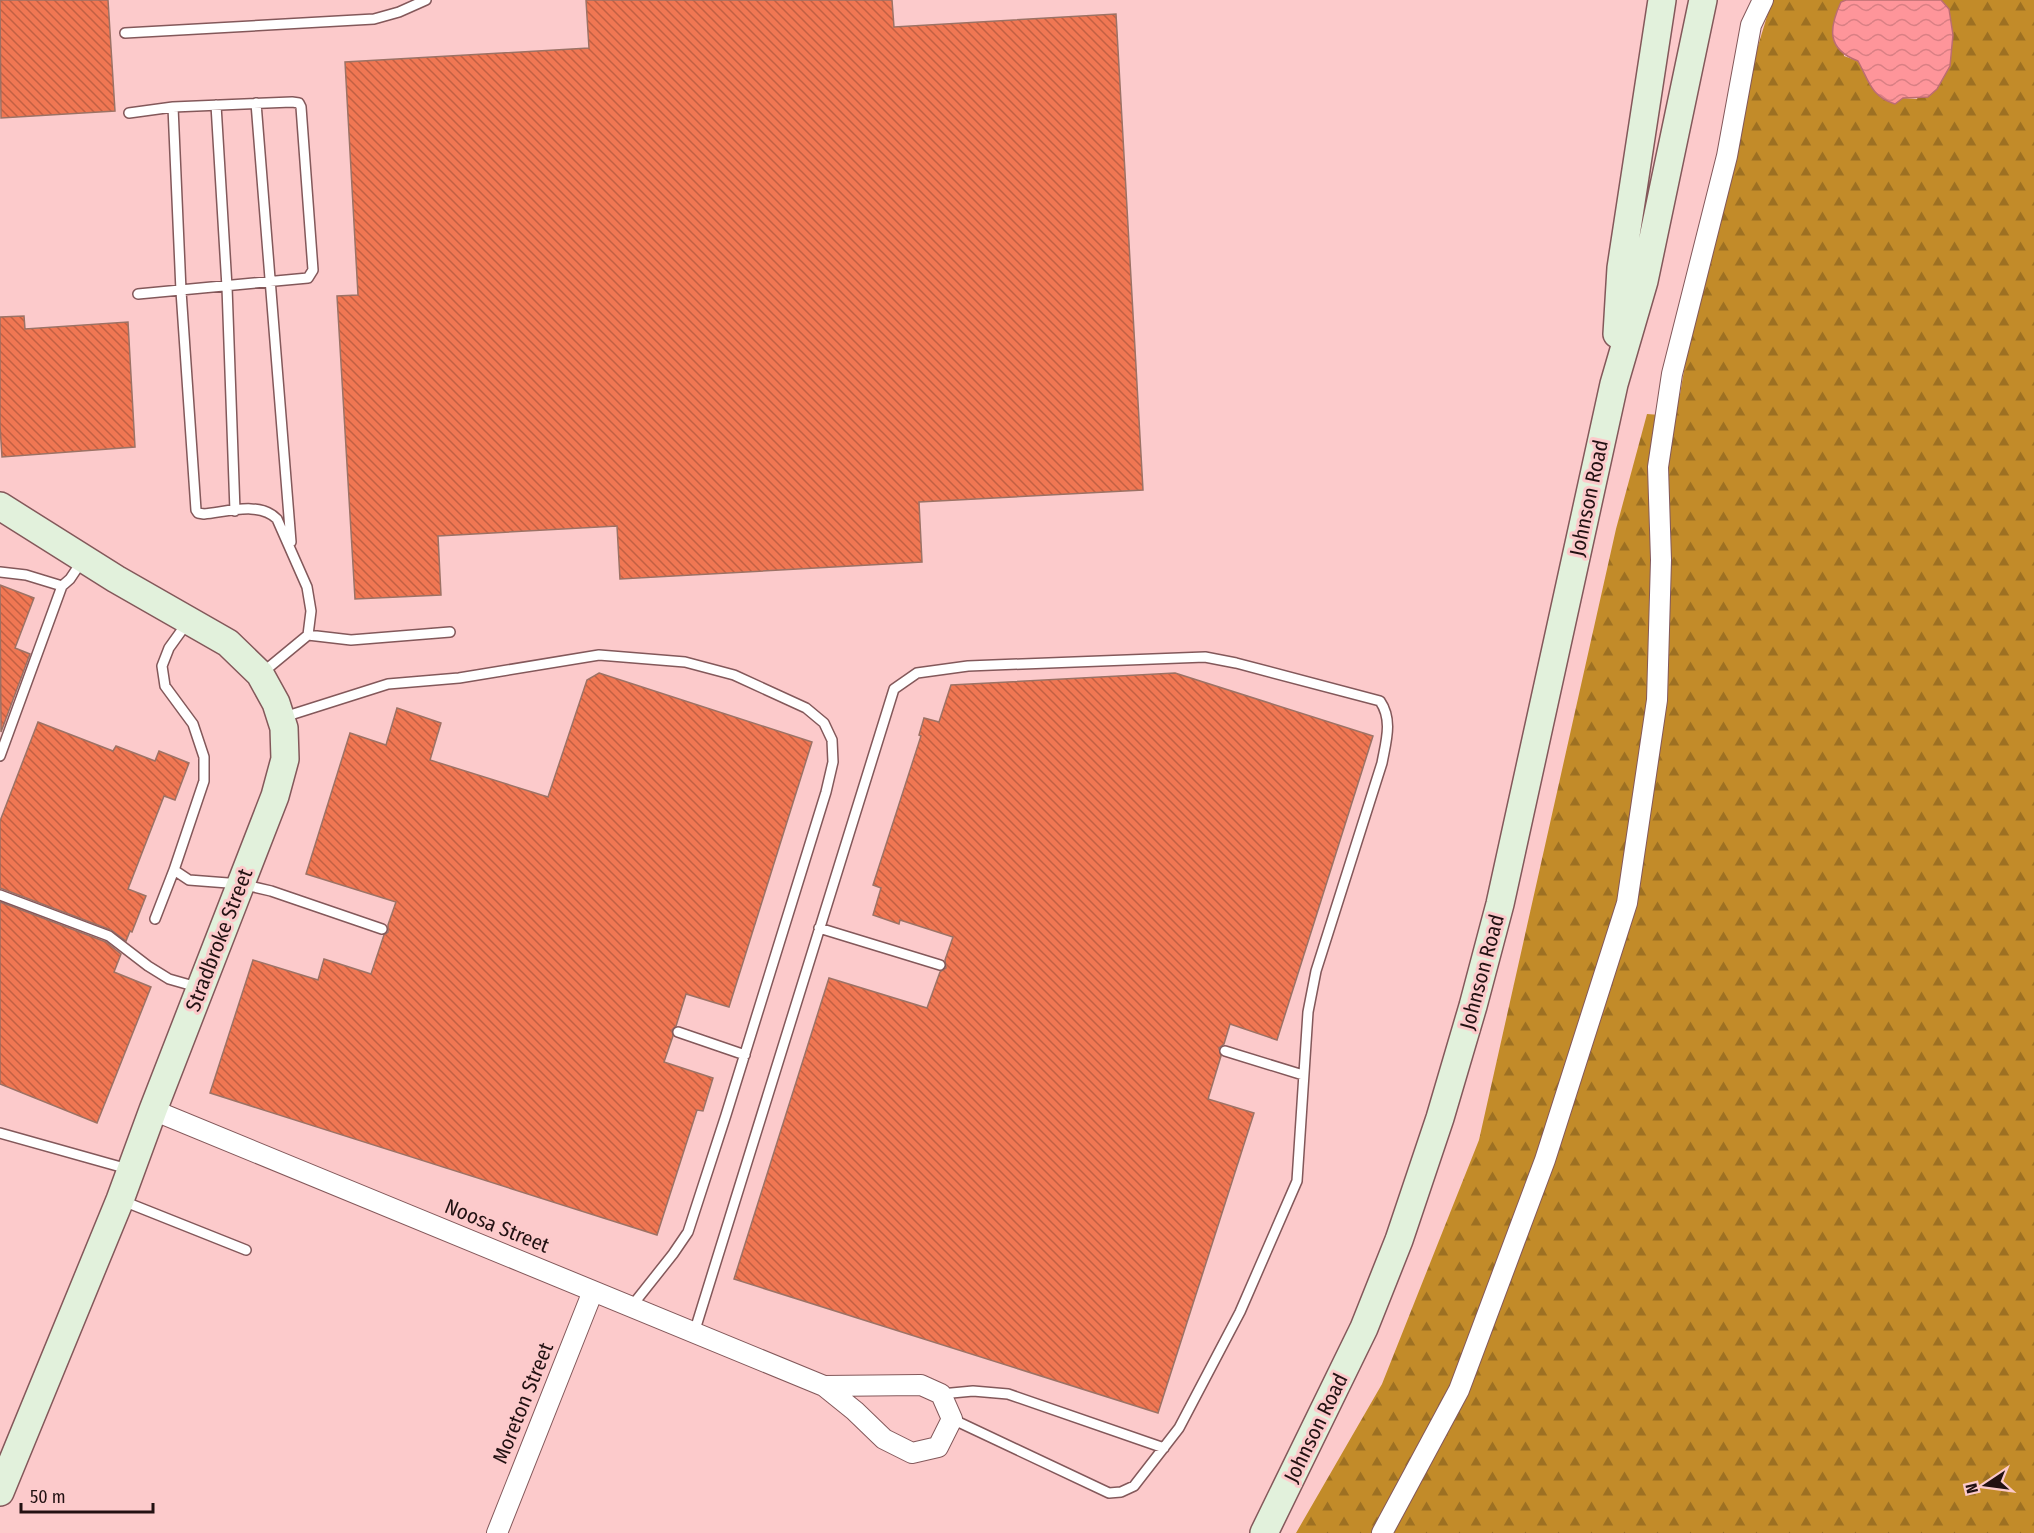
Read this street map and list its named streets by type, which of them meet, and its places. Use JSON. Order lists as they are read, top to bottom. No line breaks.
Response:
{"streets":{"main road":["Johnson Road","Stradbroke Street"],"street":["Noosa Street","Moreton Street"]},"crossings":[["Stradbroke Street","Noosa Street"],["Noosa Street","Moreton Street"]],"scale_bar":"50 m","north":"left"}
